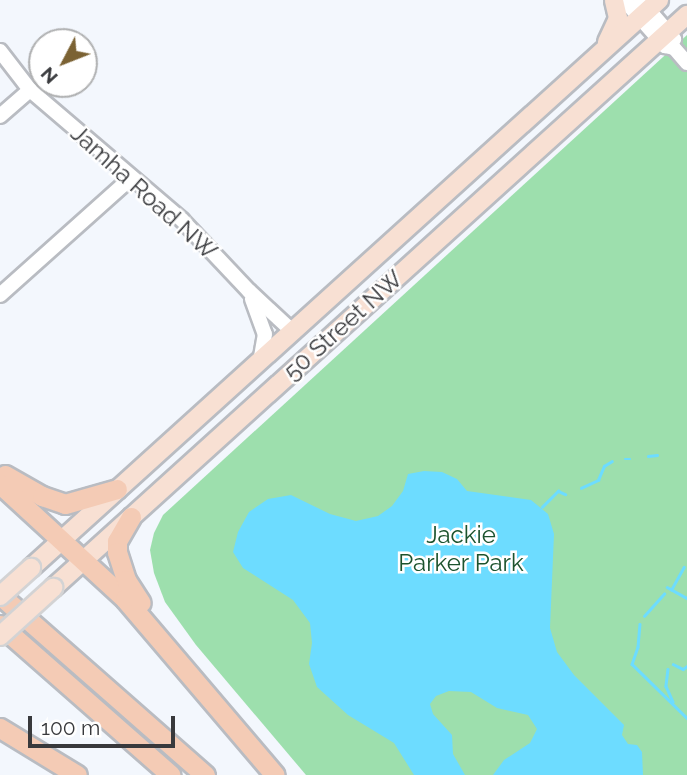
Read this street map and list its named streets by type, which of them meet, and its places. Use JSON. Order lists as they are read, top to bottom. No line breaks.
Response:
{"streets":{"main road":["50 Street NW"],"street":["Jamha Road NW"]},"crossings":[["Jamha Road NW","50 Street NW"]],"parks":["Jackie Parker Park"],"scale_bar":"100 m","north":"bottom left"}
